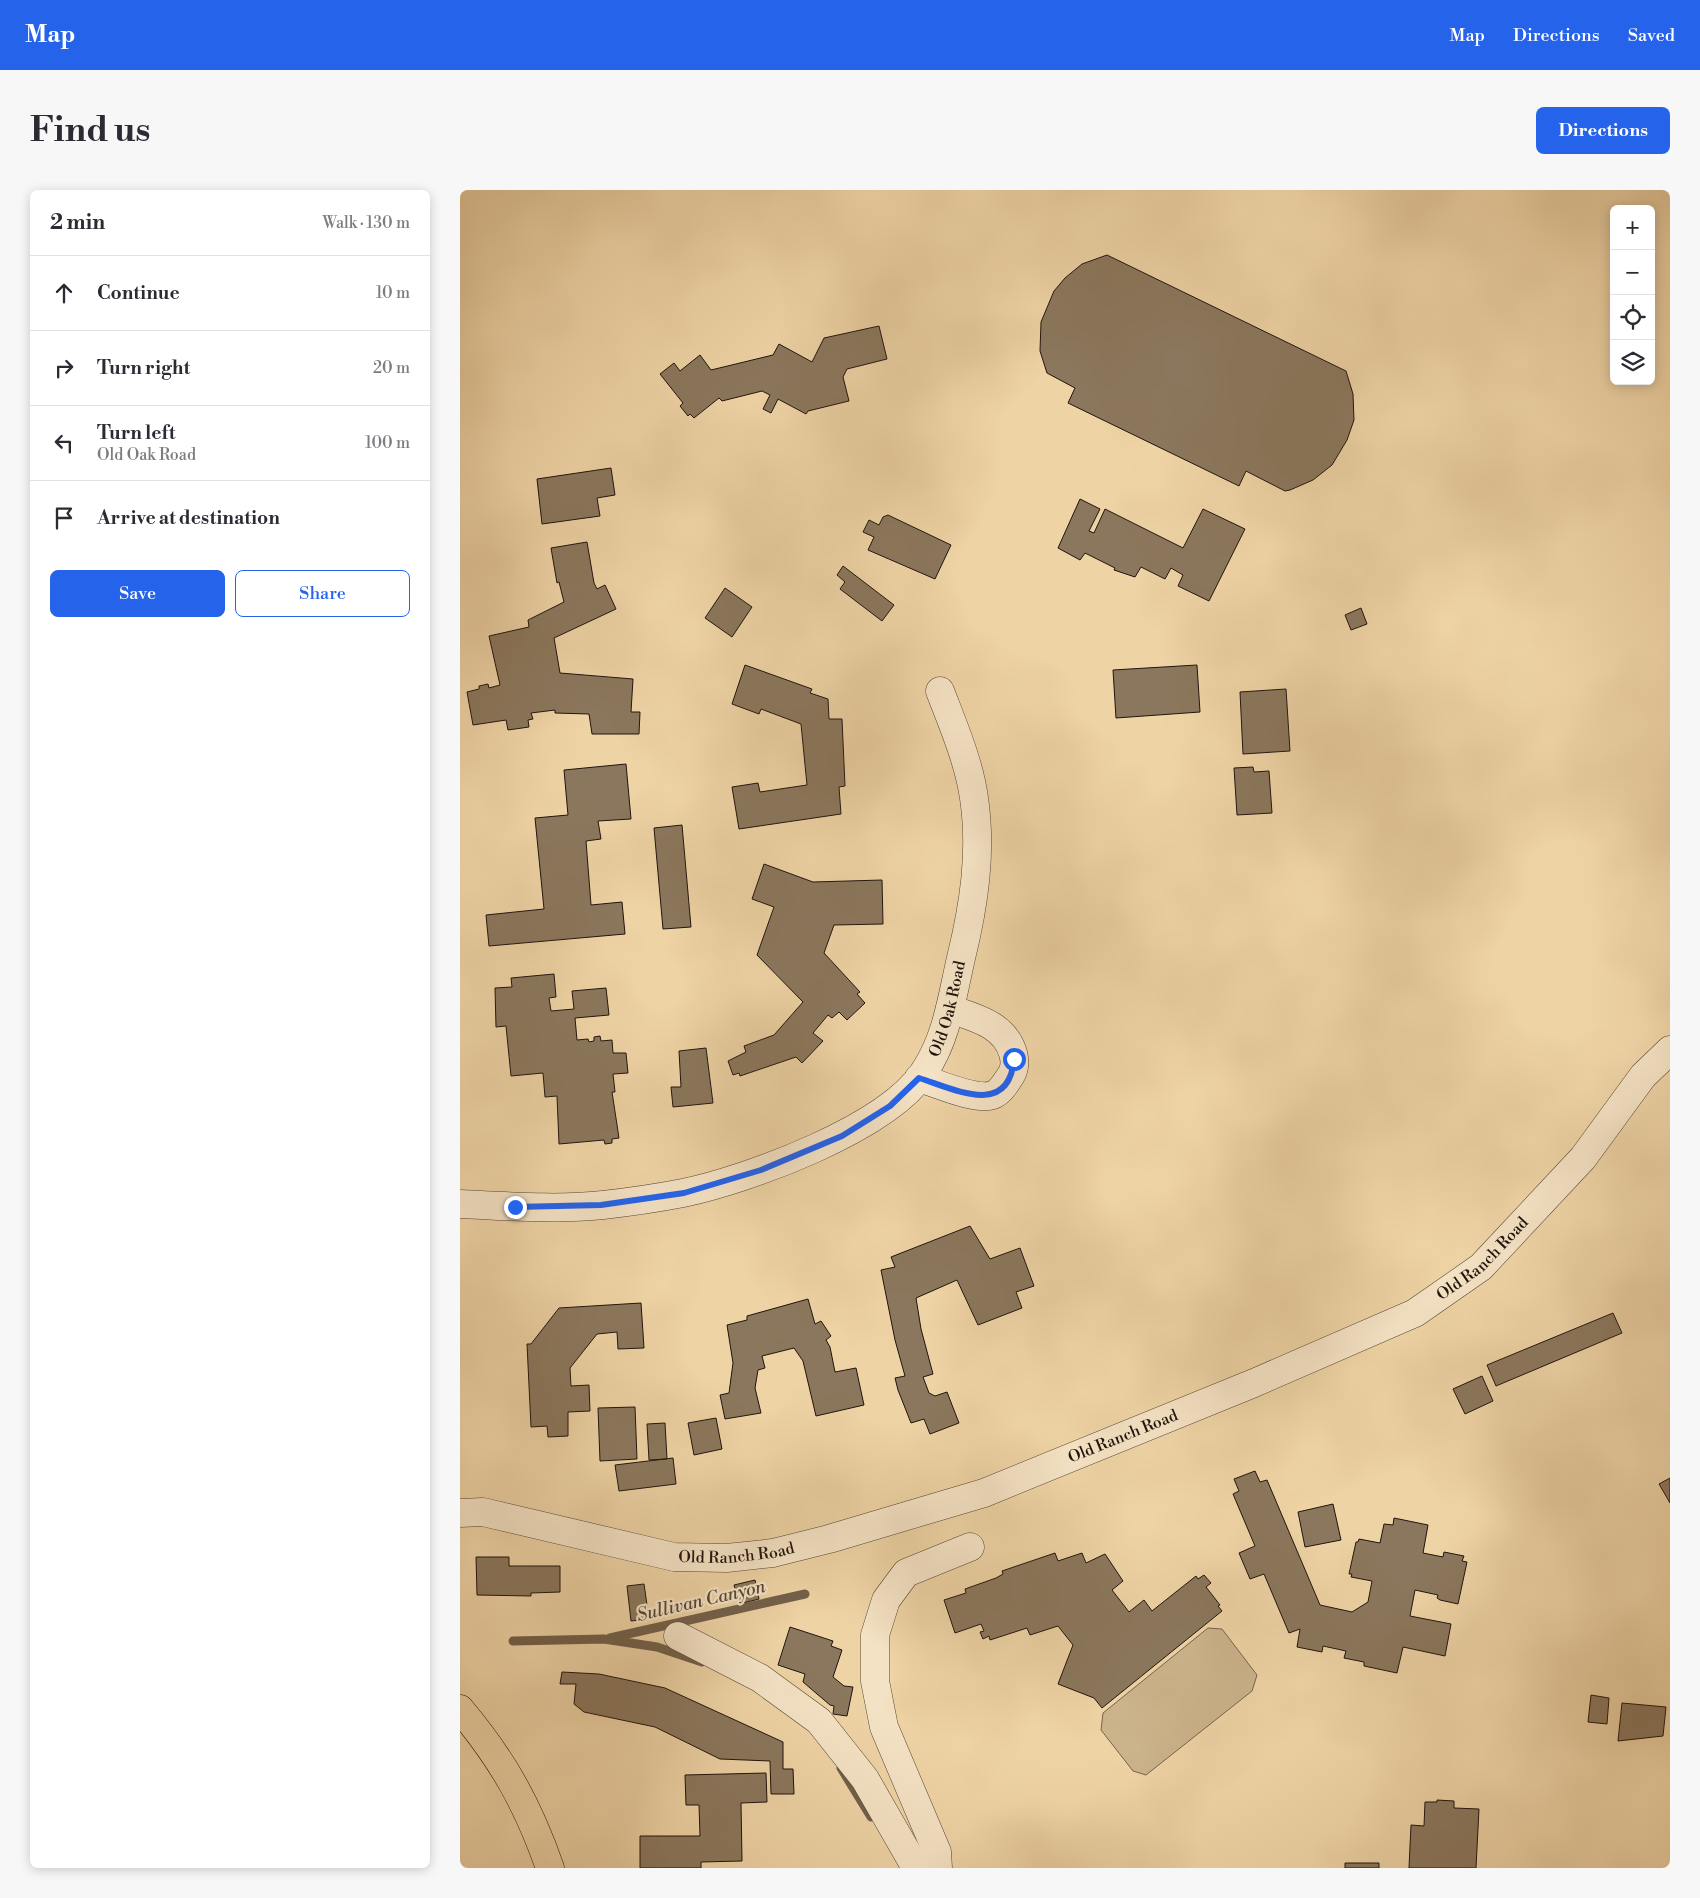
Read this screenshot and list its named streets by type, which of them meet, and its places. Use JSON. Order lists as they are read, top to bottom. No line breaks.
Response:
{"streets":{"street":["Old Oak Road","Old Ranch Road"]},"water":["Sullivan Canyon"],"page":{"header":"Map","nav":["Map","Directions","Saved"],"buttons":["Directions",["Save","Share"]],"title":"Find us","heading":["2 min","Walk · 130 m"],"map_buttons":["+","−"],"list":[["Continue","10 m"],["Turn right","20 m"],["Turn left","Old Oak Road","100 m"],"Arrive at destination"]}}
